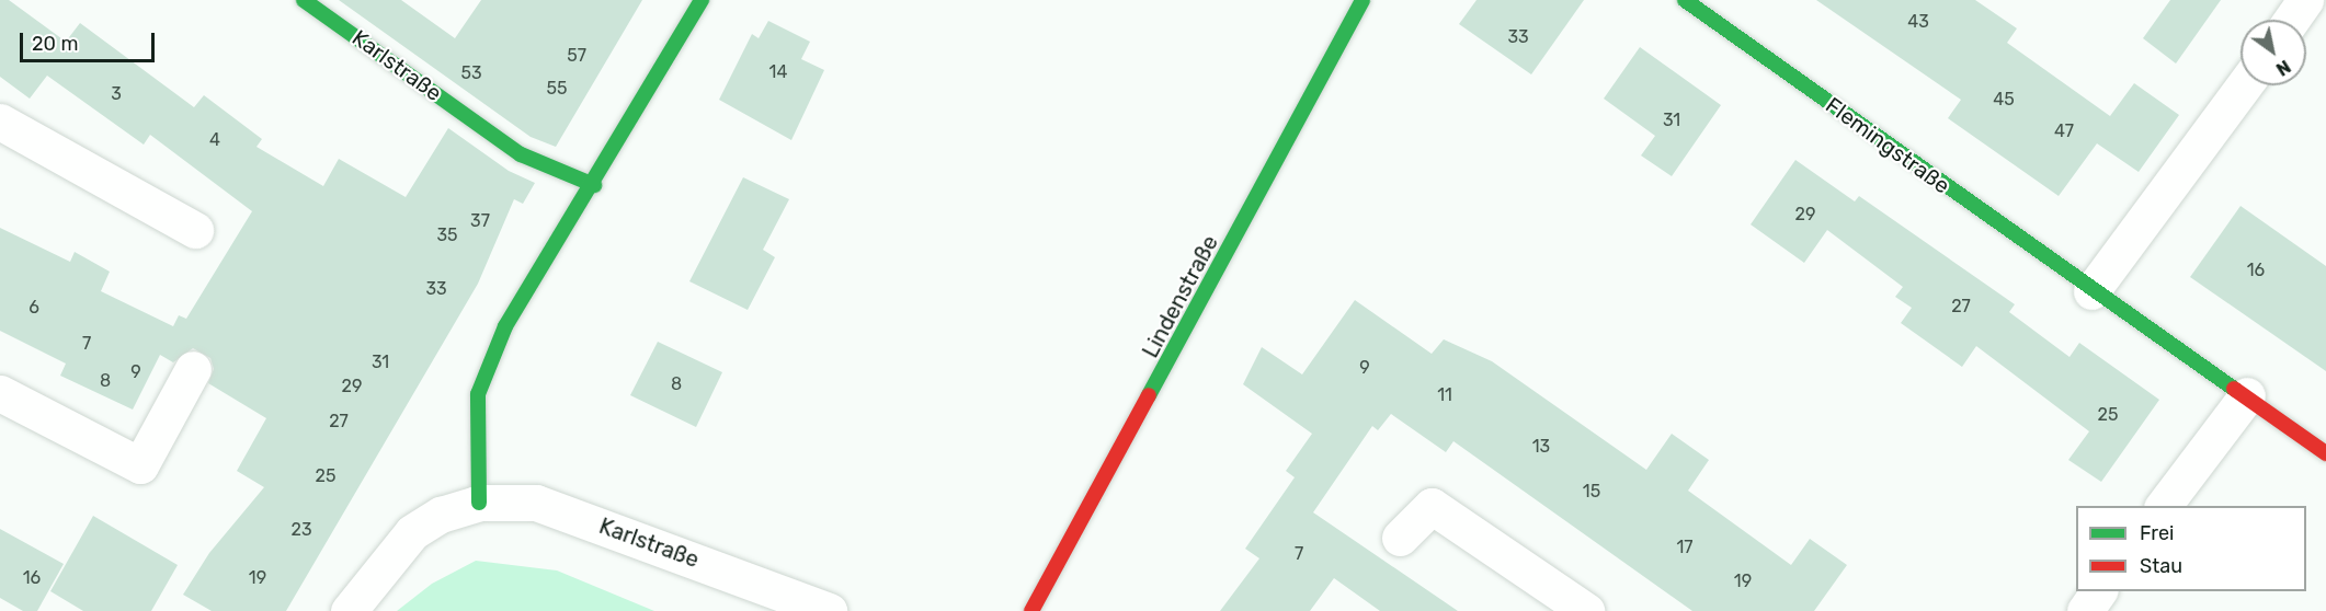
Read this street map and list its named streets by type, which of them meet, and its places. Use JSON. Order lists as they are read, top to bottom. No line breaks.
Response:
{"streets":{"street":["Karlstraße","Flemingstraße","Lindenstraße"]},"house_numbers":["43","33","57","14","53","55","3","45","31","47","4","29","37","35","16","33","27","6","7","31","9","9","8","8","29","11","25","27","13","25","15","23","17","7","16","19","19"],"legend":["Frei","Stau"],"scale_bar":"20 m","north":"bottom right"}
